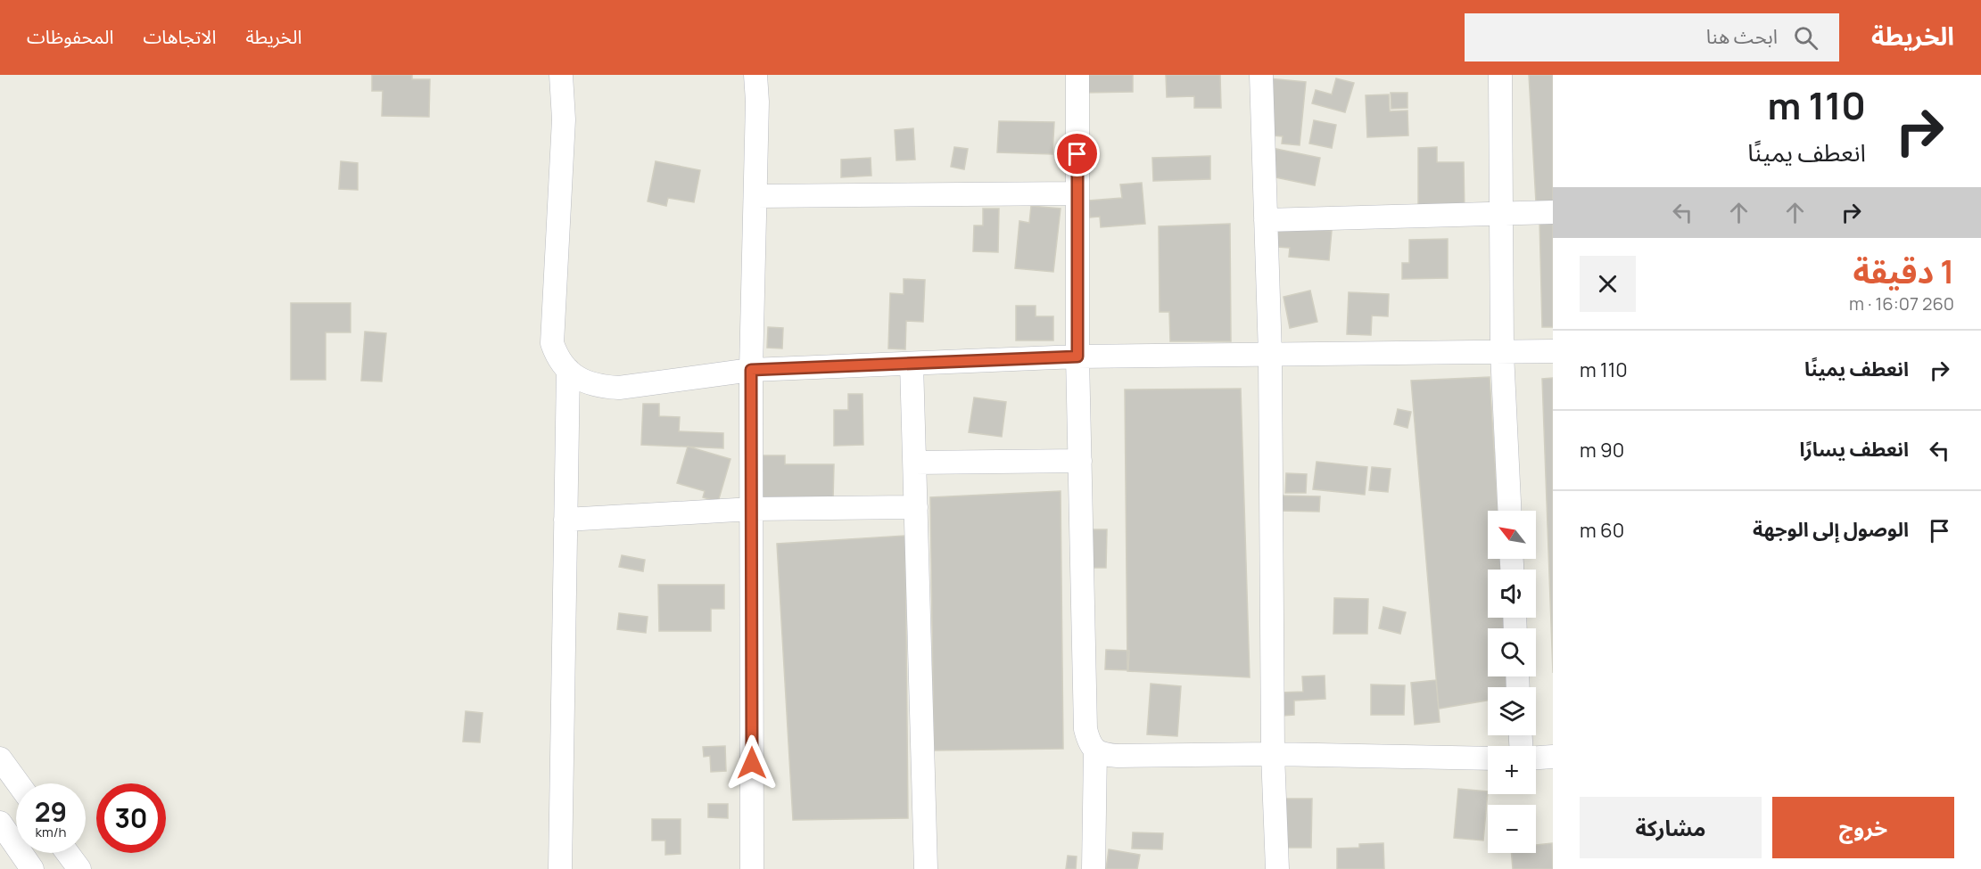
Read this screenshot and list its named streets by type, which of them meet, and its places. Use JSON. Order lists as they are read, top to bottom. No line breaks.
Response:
{"north":"top left","page":{"header":"الخريطة","search":"ابحث هنا","nav":["الخريطة","الاتجاهات","المحفوظات"],"turn":["110 m","انعطف يمينًا"],"heading":["1 دقيقة","260 m · 16:07"],"list":[{"name":"انعطف يمينًا","value":"110 m"},{"name":"انعطف يسارًا","value":"90 m"},{"name":"الوصول إلى الوجهة","value":"60 m"}],"map_buttons":["+","−"],"speed":"29 km/h","limit":"30","buttons":["خروج","مشاركة"]}}
